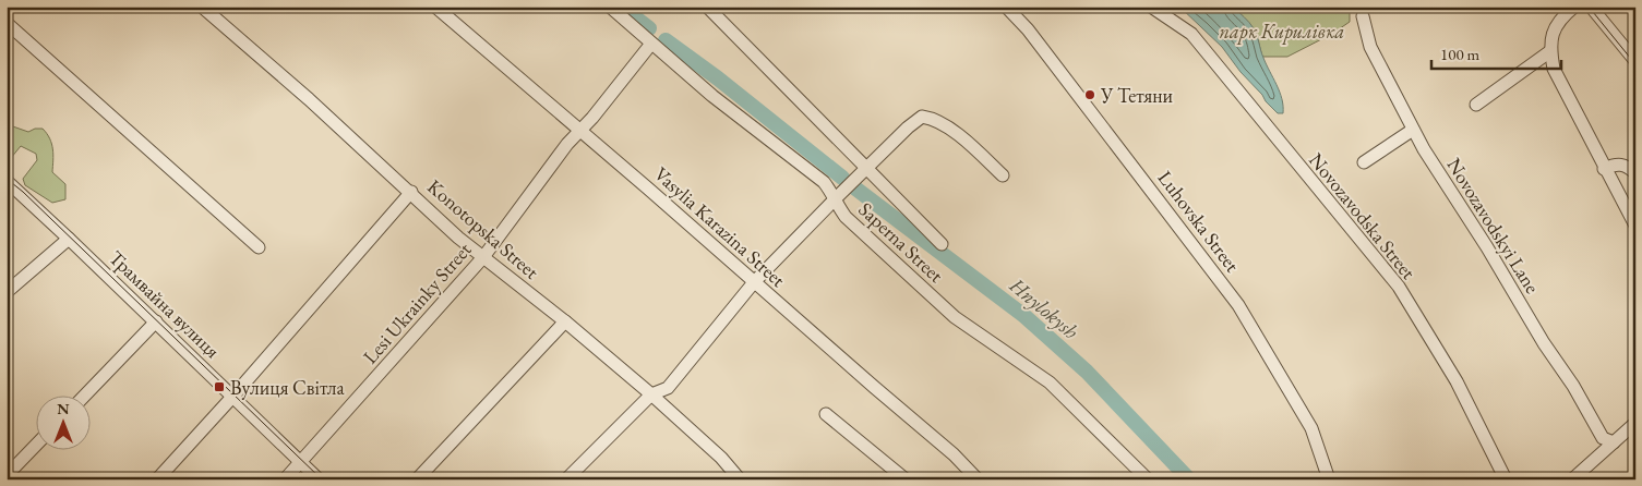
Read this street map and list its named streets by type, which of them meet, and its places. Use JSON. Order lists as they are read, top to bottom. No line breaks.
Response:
{"streets":{"street":["Novozavodska Street","Luhovska Street","Novozavodskyi Lane","Vasylia Karazina Street","Konotopska Street","Saperna Street","Lesi Ukrainky Street","Трамвайна вулиця"]},"crossings":[["Vasylia Karazina Street","Lesi Ukrainky Street"],["Konotopska Street","Lesi Ukrainky Street"],["Saperna Street","Lesi Ukrainky Street"],["Lesi Ukrainky Street","Трамвайна вулиця"]],"water":["Hnylokysh"],"parks":["парк Кирилівка"],"places":{"other":["У Тетяни"],"transit":["Вулиця Світла"]},"scale_bar":"100 m","north":"top"}
